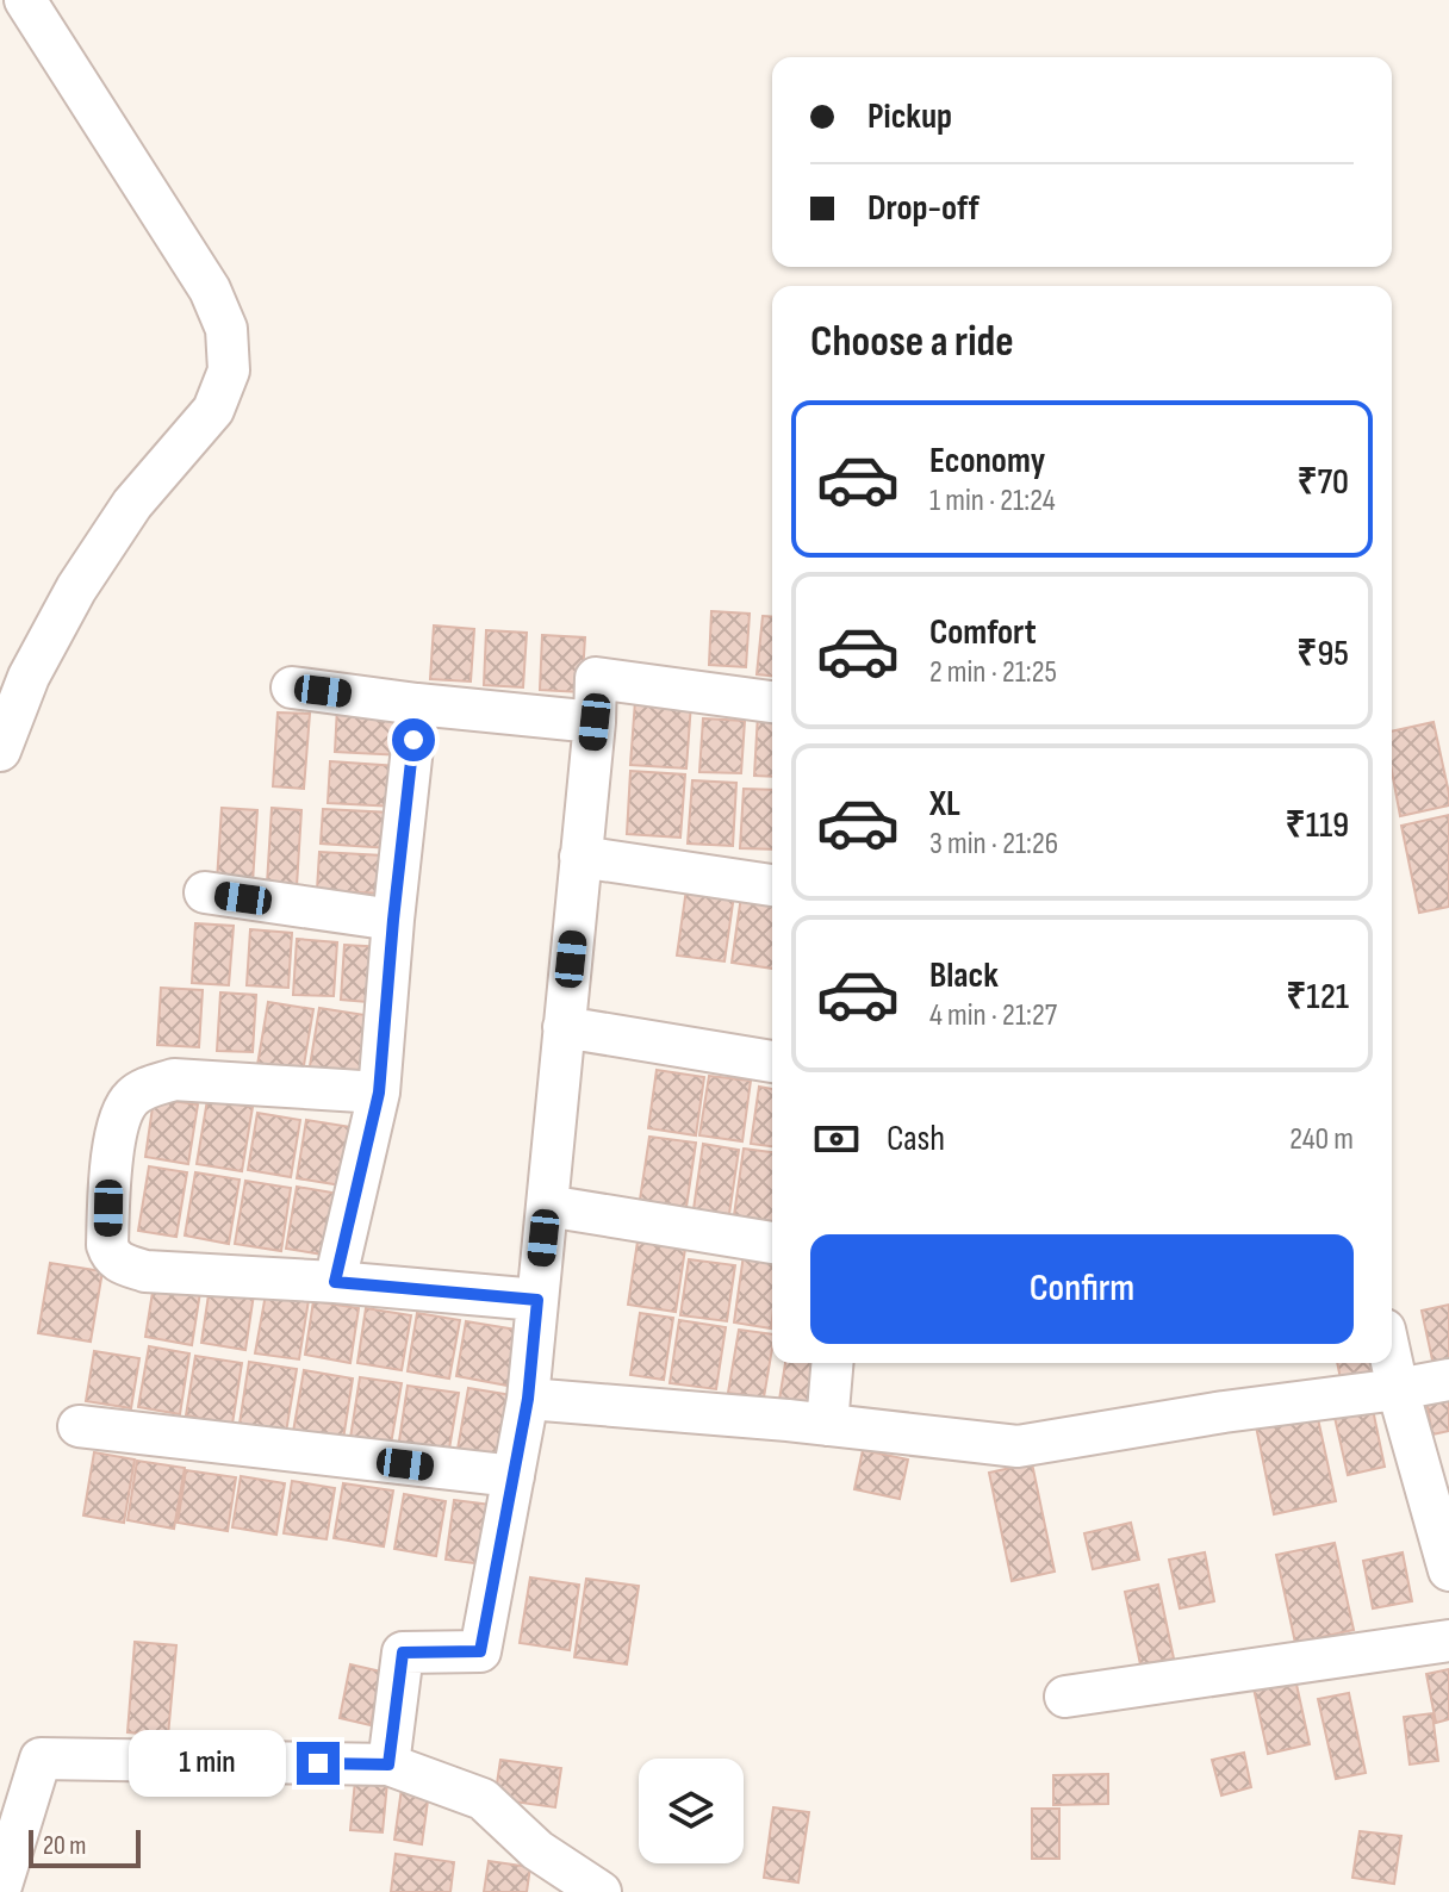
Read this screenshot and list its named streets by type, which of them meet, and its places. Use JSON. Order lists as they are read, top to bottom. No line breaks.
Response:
{"scale_bar":"20 m","page":{"banner":["Pickup","Drop-off"],"heading":"Choose a ride","list":[{"name":"Economy","note":"1 min · 21:24","value":"₹70"},{"name":"Comfort","note":"2 min · 21:25","value":"₹95"},{"name":"XL","note":"3 min · 21:26","value":"₹119"},{"name":"Black","note":"4 min · 21:27","value":"₹121"}],"pay":["Cash","240 m"],"buttons":"Confirm","bubble":"1 min","scale":"20 m"}}
